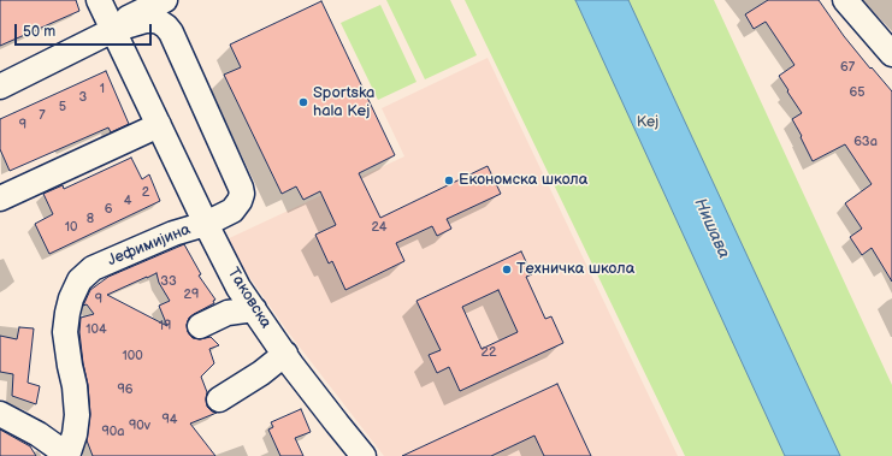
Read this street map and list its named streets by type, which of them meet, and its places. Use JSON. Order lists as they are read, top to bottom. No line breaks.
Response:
{"streets":{"street":["Јефимијина","Таковска"]},"crossings":[["Јефимијина","Таковска"]],"water":["Нишава"],"parks":["Кеј"],"places":["Sportska hala Kej","Економска школа","Техничка школа"],"house_numbers":["67","1","65","3","5","7","9","63a","2","4","6","8","10","24","33","29","9","19","104","22","100","96","94","90v","90a"],"scale_bar":"50 m"}
